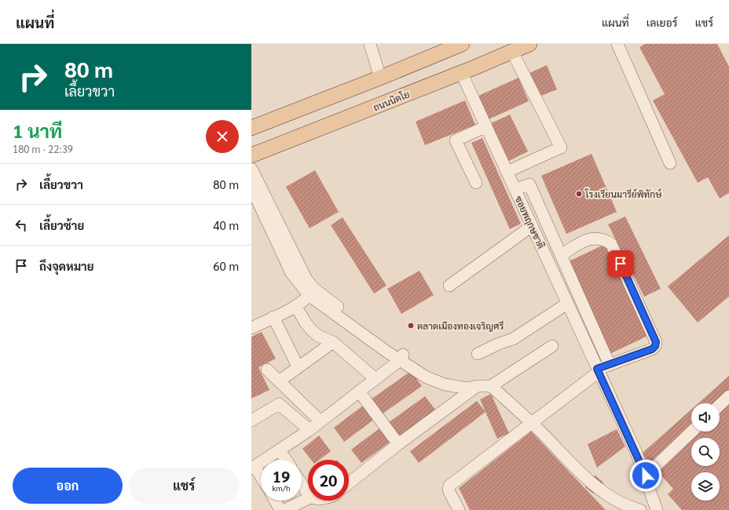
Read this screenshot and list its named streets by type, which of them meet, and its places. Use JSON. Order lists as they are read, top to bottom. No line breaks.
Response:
{"streets":{"main road":["ถนนนิตโย"],"street":["ซอยพฤกษชาติ"]},"crossings":[["ถนนนิตโย","ซอยพฤกษชาติ"]],"places":["โรงเรียนมารีย์พิทักษ์","ตลาดเมืองทองเจริญศรี"],"page":{"header":"แผนที่","nav":["แผนที่","เลเยอร์","แชร์"],"turn":["80 m","เลี้ยวขวา"],"heading":["1 นาที","180 m · 22:39"],"list":[{"name":"เลี้ยวขวา","value":"80 m"},{"name":"เลี้ยวซ้าย","value":"40 m"},{"name":"ถึงจุดหมาย","value":"60 m"}],"speed":"19 km/h","limit":"20","buttons":["ออก","แชร์"]}}
